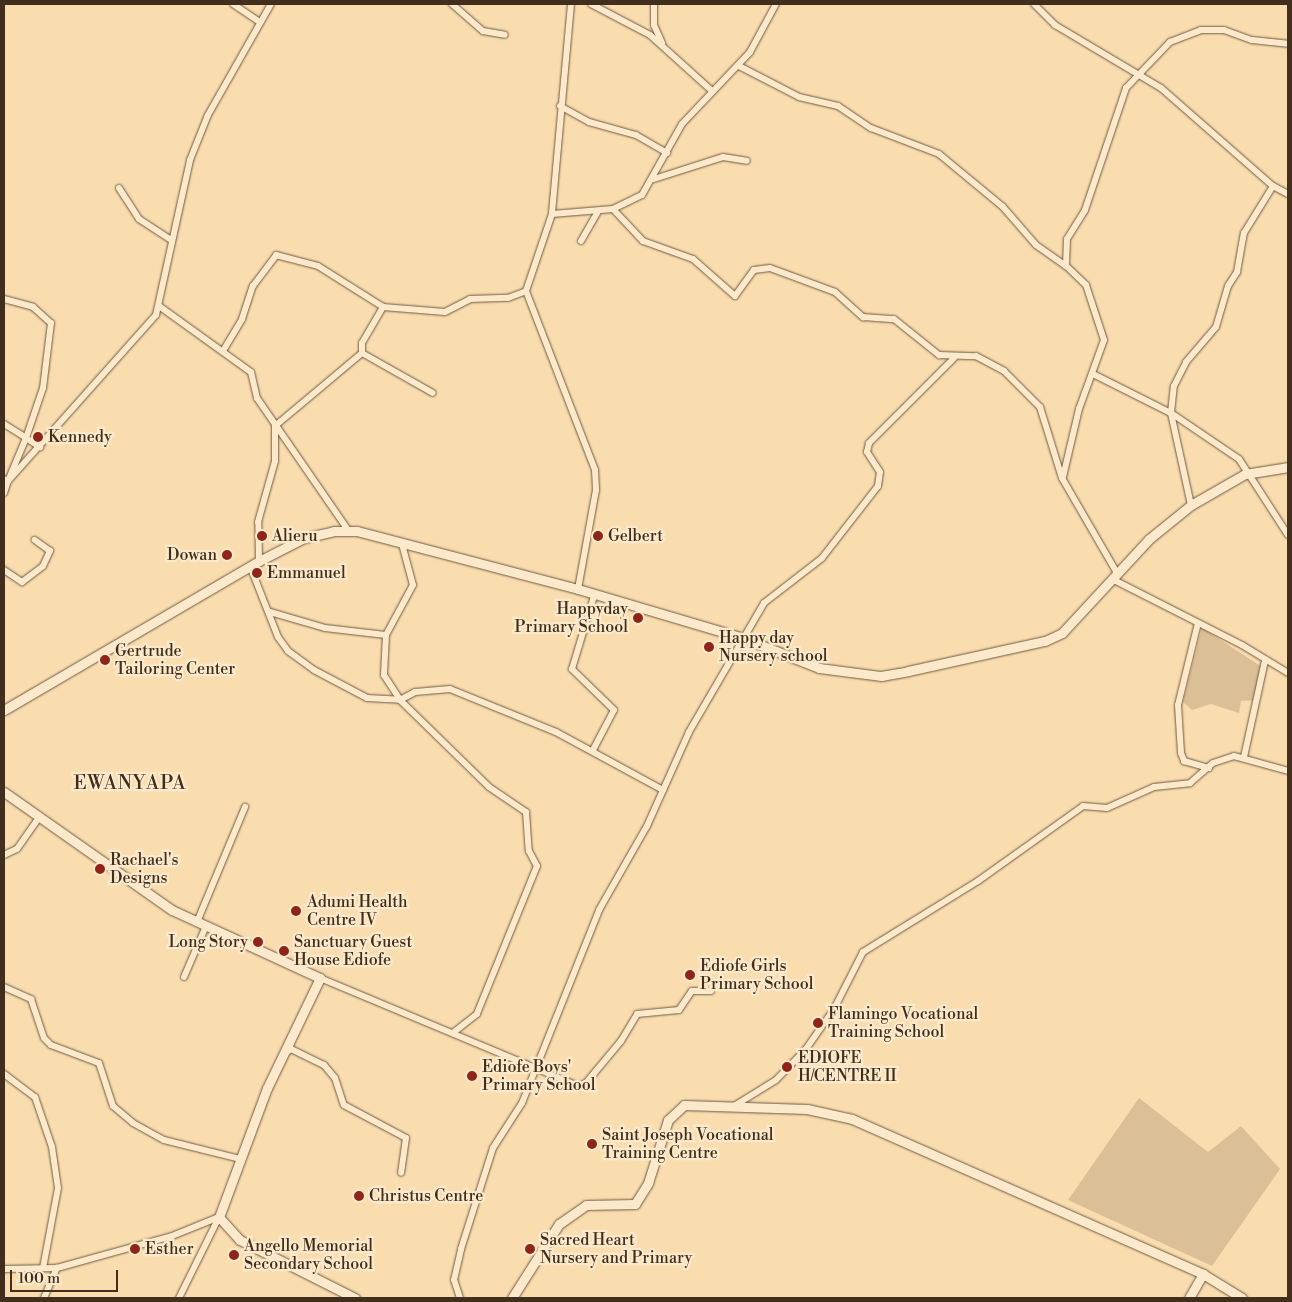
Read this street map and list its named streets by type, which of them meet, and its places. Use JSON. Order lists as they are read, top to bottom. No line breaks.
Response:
{"districts":["EWANYAPA"],"places":["Kennedy","Alieru","Gelbert","Dowan","Emmanuel","Happyday Primary School","Happy day Nursery school","Gertrude Tailoring Center","Rachael's Designs","Adumi Health Centre IV","Long Story","Sanctuary Guest House Ediofe","Ediofe Girls Primary School","Flamingo Vocational Training School","EDIOFE H/CENTRE II","Ediofe Boys' Primary School","Saint Joseph Vocational Training Centre","Christus Centre","Esther","Sacred Heart Nursery and Primary","Angello Memorial Secondary School"],"scale_bar":"100 m"}
